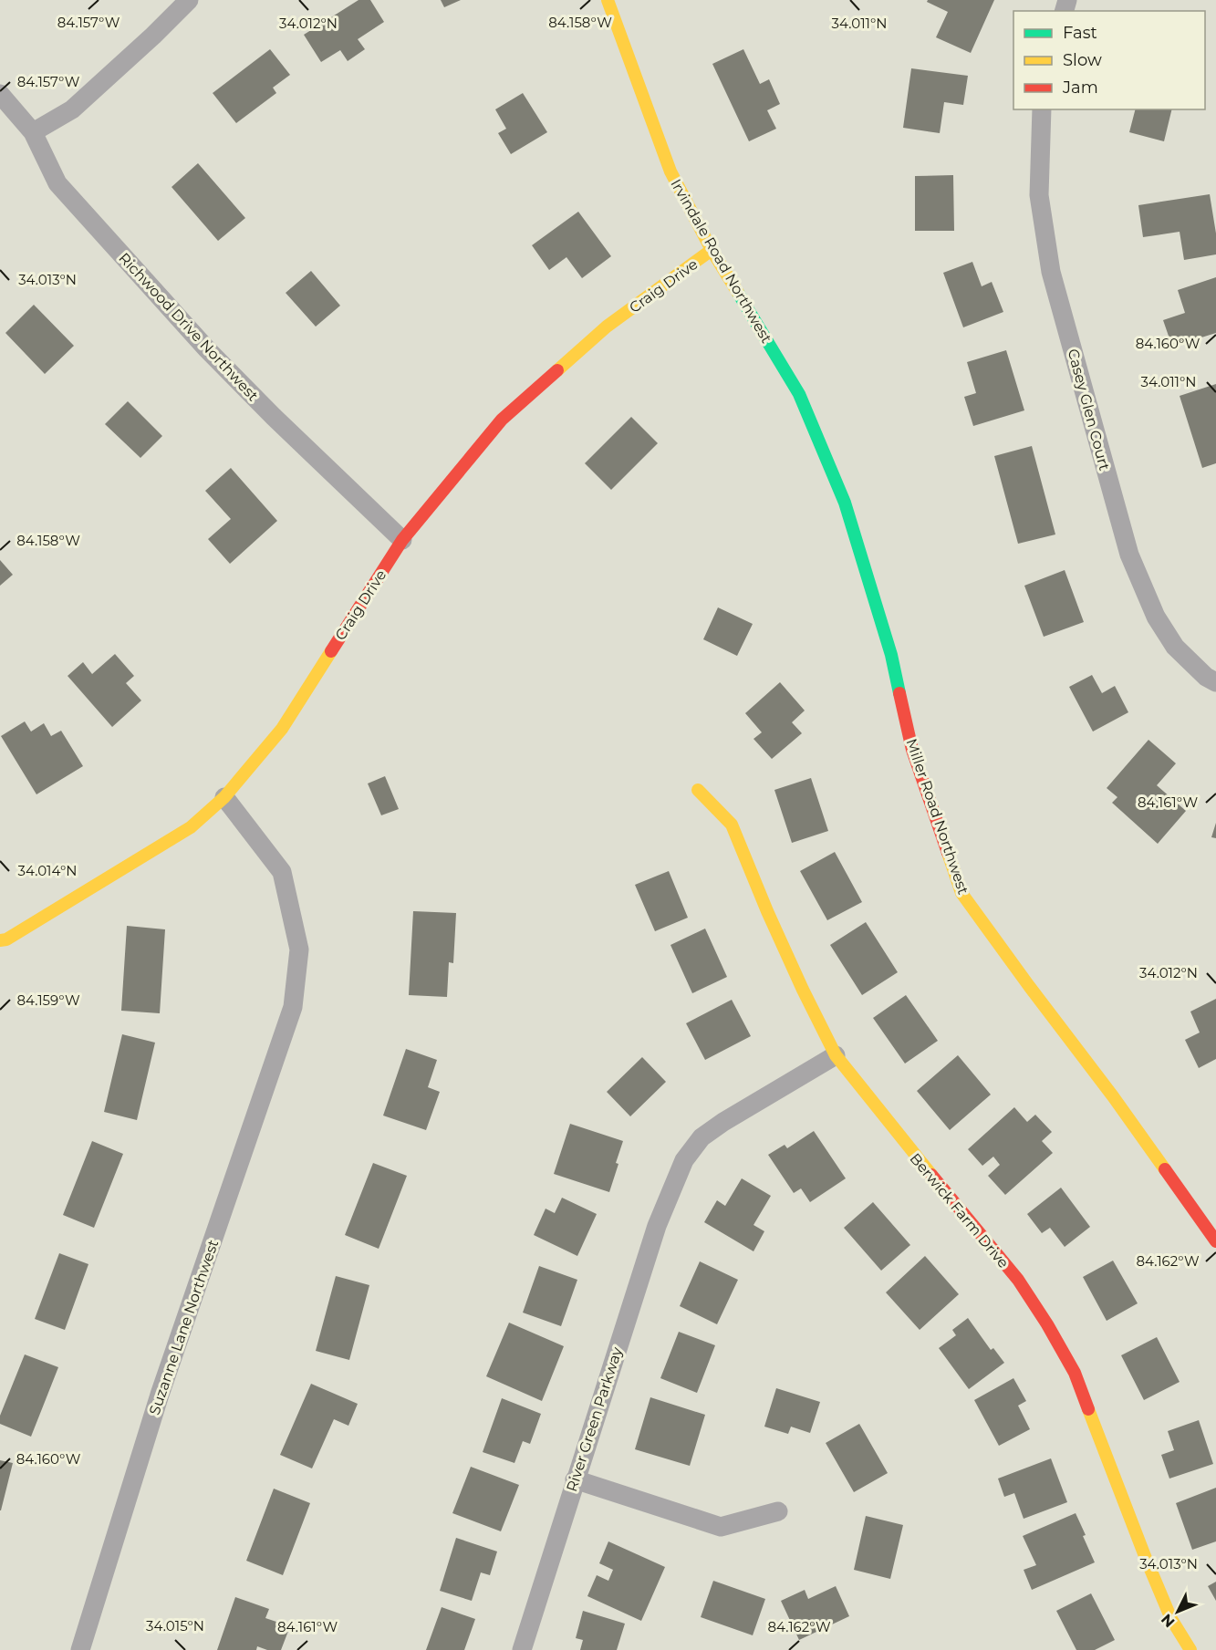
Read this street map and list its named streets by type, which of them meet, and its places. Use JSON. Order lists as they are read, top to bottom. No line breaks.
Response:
{"streets":{"street":["Irvindale Road Northwest","Craig Drive","Richwood Drive Northwest","Casey Glen Court","Miller Road Northwest","Berwick Farm Drive","Suzanne Lane Northwest","River Green Parkway"]},"crossings":[["Irvindale Road Northwest","Craig Drive"],["Irvindale Road Northwest","Miller Road Northwest"],["Craig Drive","Richwood Drive Northwest"],["Craig Drive","Suzanne Lane Northwest"],["Berwick Farm Drive","River Green Parkway"]],"legend":["Fast","Slow","Jam"],"north":"bottom left","coordinates":["84.157°W","84.158°W","34.012°N","34.011°N","34.013°N","84.160°W","84.161°W","34.014°N","84.159°W","84.162°W","34.015°N"]}
